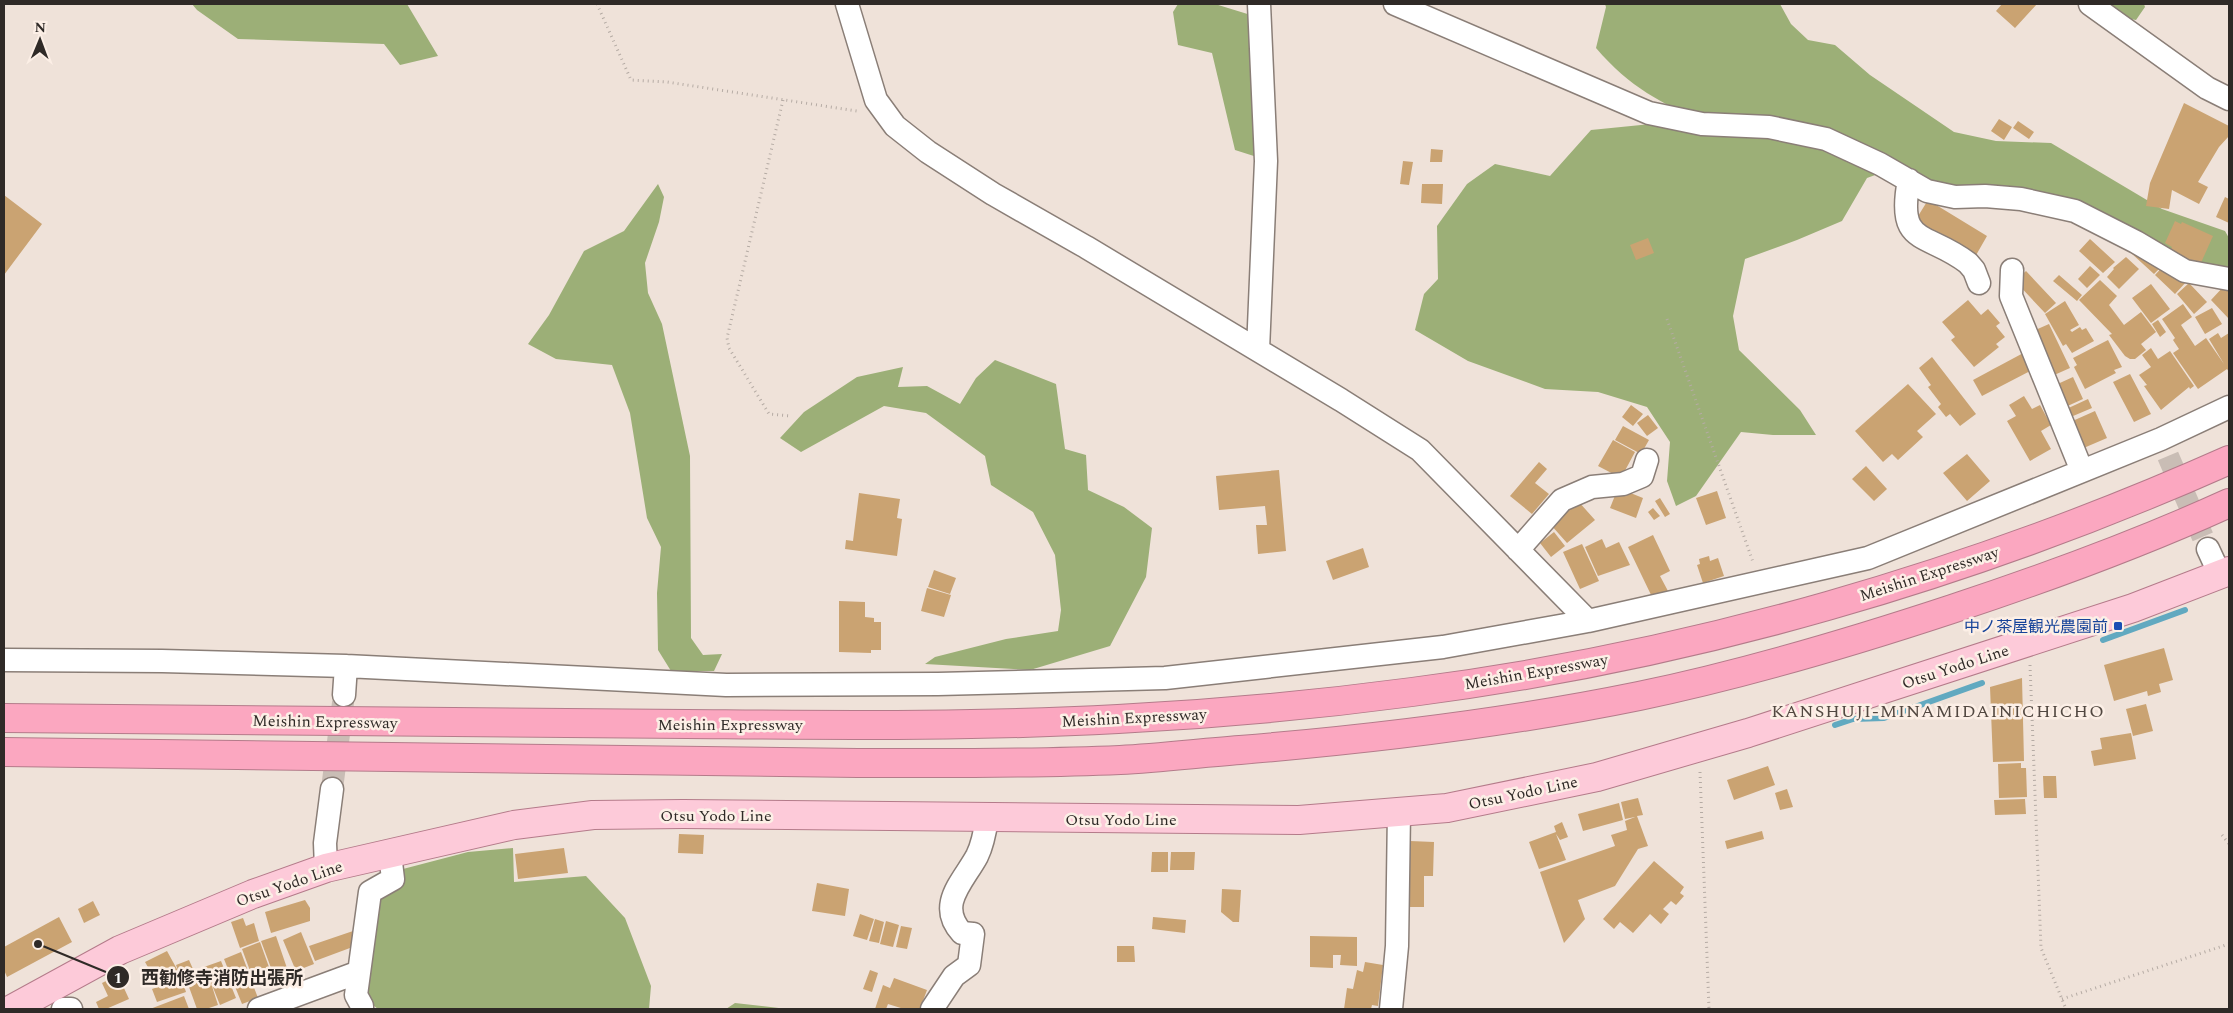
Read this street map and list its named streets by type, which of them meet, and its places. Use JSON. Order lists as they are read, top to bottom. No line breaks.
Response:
{"streets":{"highway":["Meishin Expressway"],"main road":["Otsu Yodo Line"]},"districts":["KANSHUJI-MINAMIDAINICHICHO"],"places":{"transit":["中ノ茶屋観光農園前"],"other":["西勧修寺消防出張所"]},"north":"top"}
